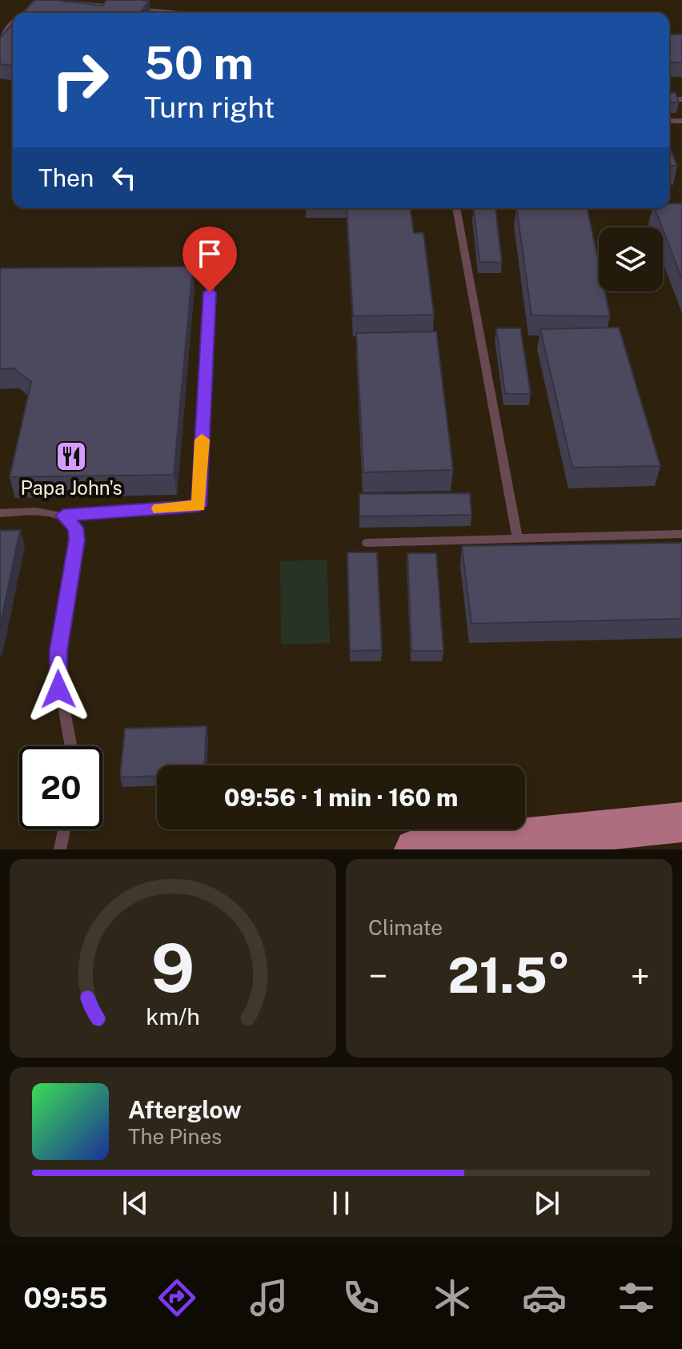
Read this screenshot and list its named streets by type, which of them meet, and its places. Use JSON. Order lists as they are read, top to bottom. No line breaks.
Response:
{"places":{"restaurant":["Papa John's"]},"page":{"turn":["50 m","Turn right"],"then":"Then","limit":"20","trip":"09:56 · 1 min · 160 m","tile":"Climate","heat":["−","21.5°","+"],"song":["Afterglow","The Pines"],"tabs":"09:55","gauge":["9","km/h"]}}
